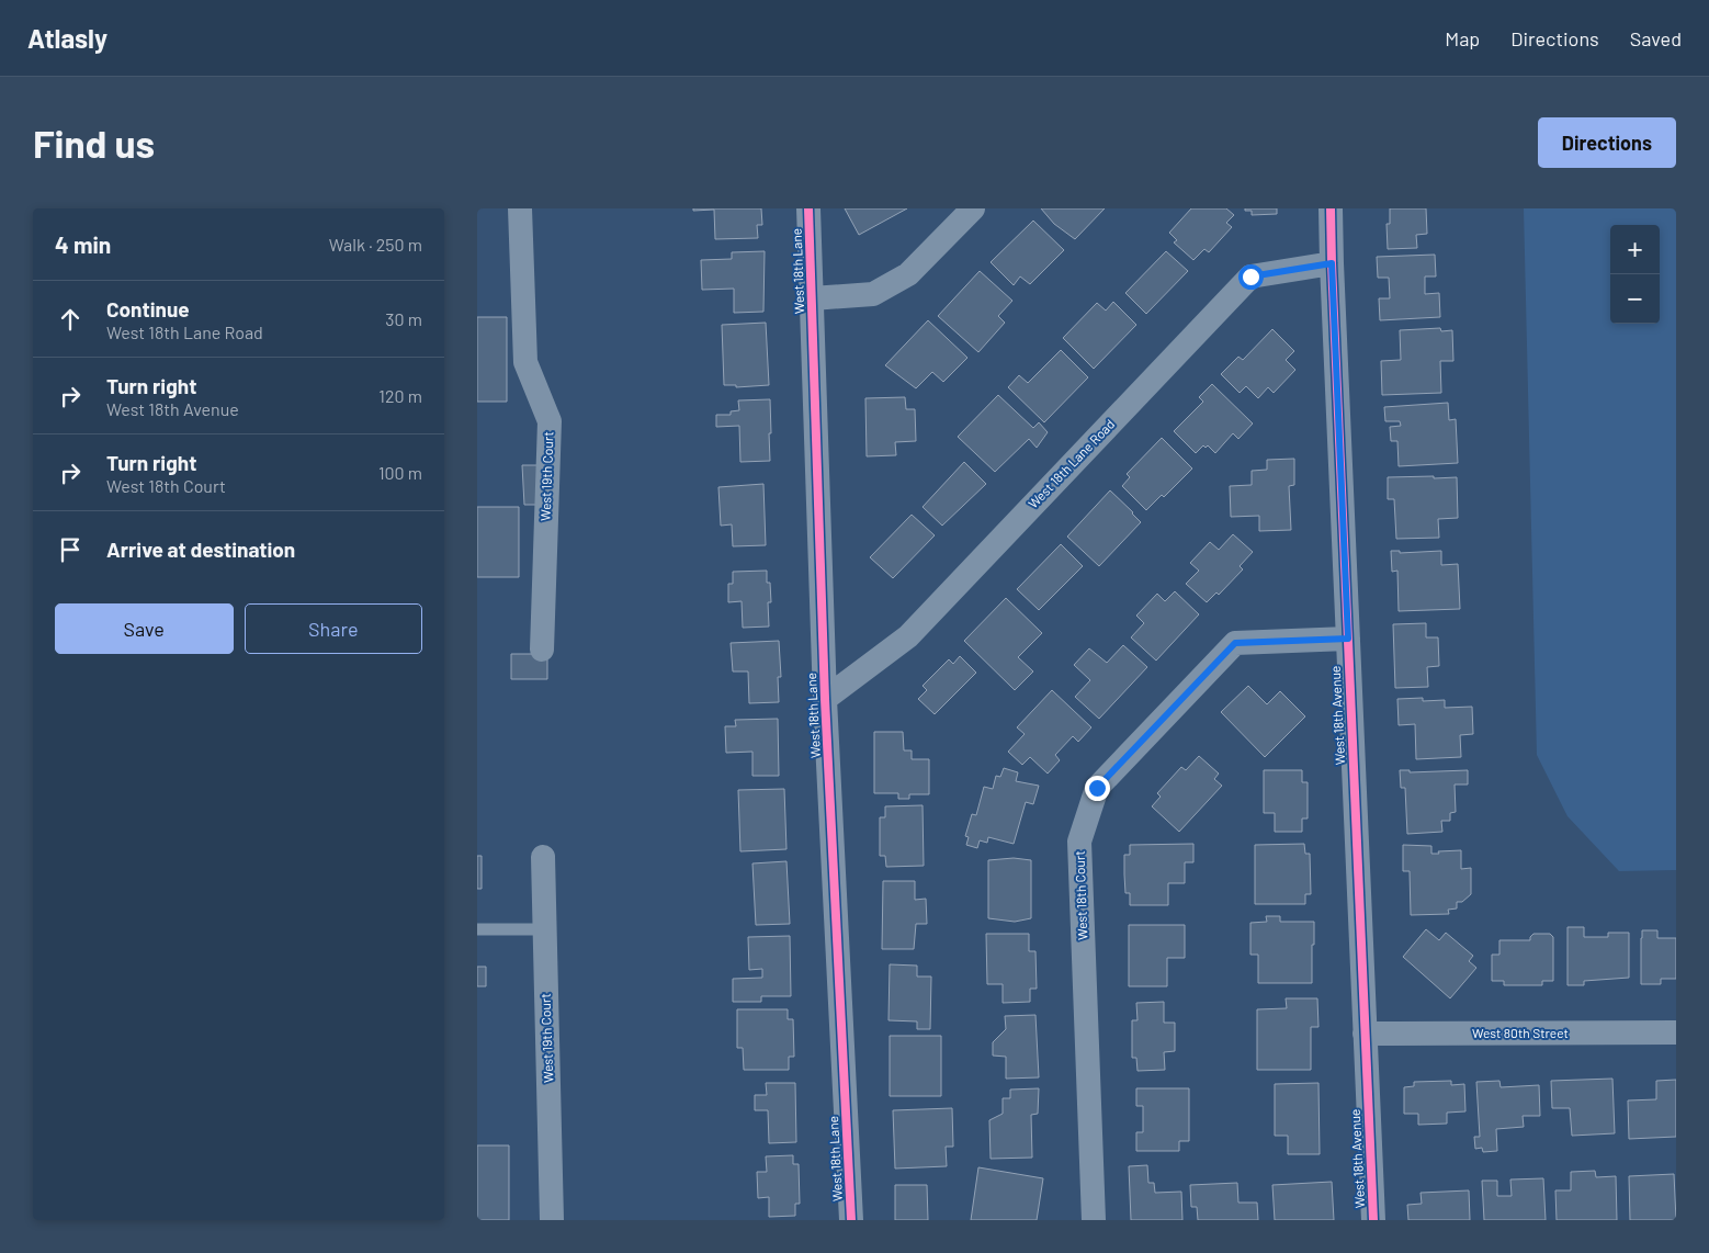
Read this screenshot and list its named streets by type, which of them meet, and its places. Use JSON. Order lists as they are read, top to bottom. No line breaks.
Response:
{"streets":{"street":["West 18th Lane","West 18th Lane Road","West 19th Court","West 18th Avenue","West 18th Court","West 80th Street"]},"crossings":[["West 18th Lane","West 18th Lane Road"],["West 18th Lane Road","West 18th Avenue"],["West 18th Avenue","West 18th Court"],["West 18th Avenue","West 80th Street"]],"page":{"header":"Atlasly","nav":["Map","Directions","Saved"],"buttons":["Directions",["Save","Share"]],"title":"Find us","heading":["4 min","Walk · 250 m"],"map_buttons":["+","−"],"list":[["Continue","West 18th Lane Road","30 m"],["Turn right","West 18th Avenue","120 m"],["Turn right","West 18th Court","100 m"],"Arrive at destination"]}}
